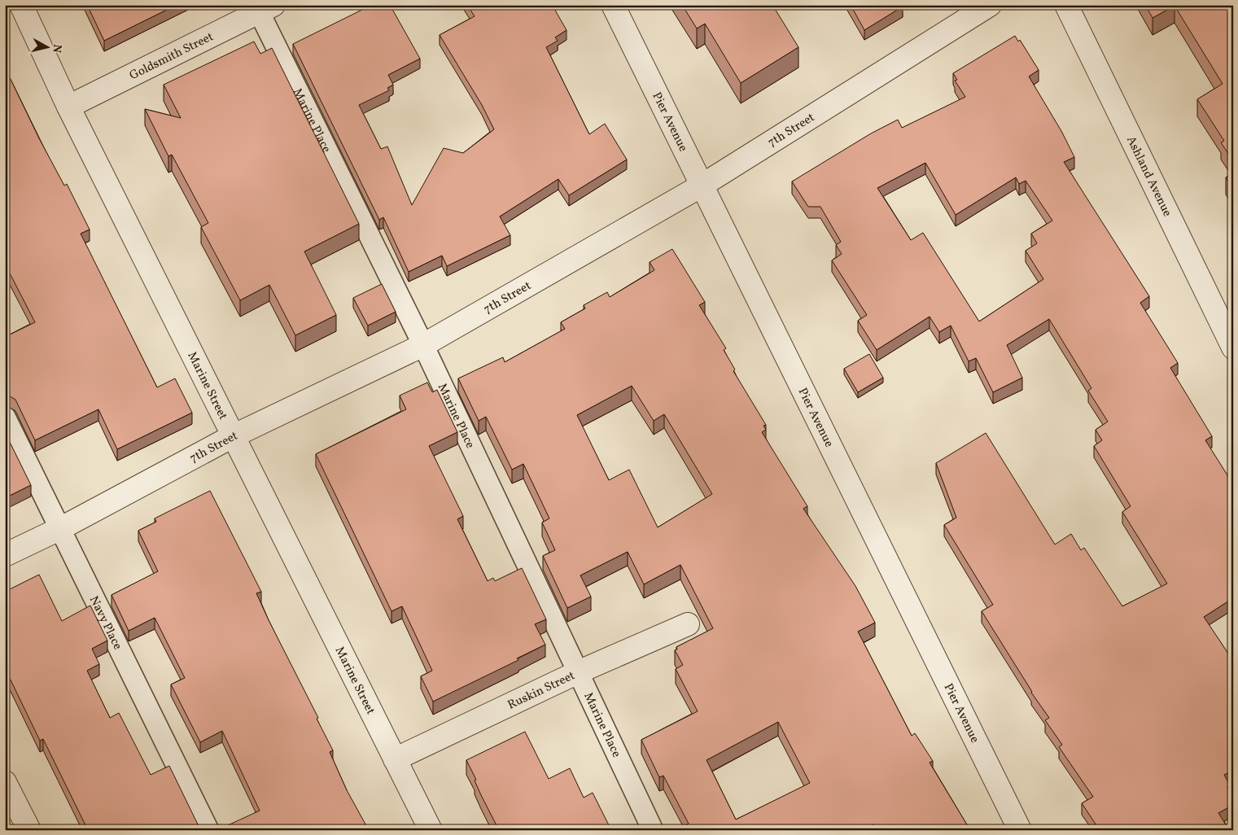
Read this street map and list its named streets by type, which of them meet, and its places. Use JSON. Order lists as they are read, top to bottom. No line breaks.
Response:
{"streets":{"street":["Goldsmith Street","Pier Avenue","7th Street","Ashland Avenue","Marine Street","Ruskin Street"],"lane":["Marine Place","Navy Place"]},"crossings":[["Goldsmith Street","Marine Place"],["Goldsmith Street","Marine Street"],["Marine Place","7th Street"],["Marine Place","Ruskin Street"],["Pier Avenue","7th Street"],["7th Street","Marine Street"],["7th Street","Navy Place"],["Marine Street","Ruskin Street"]],"north":"right"}
